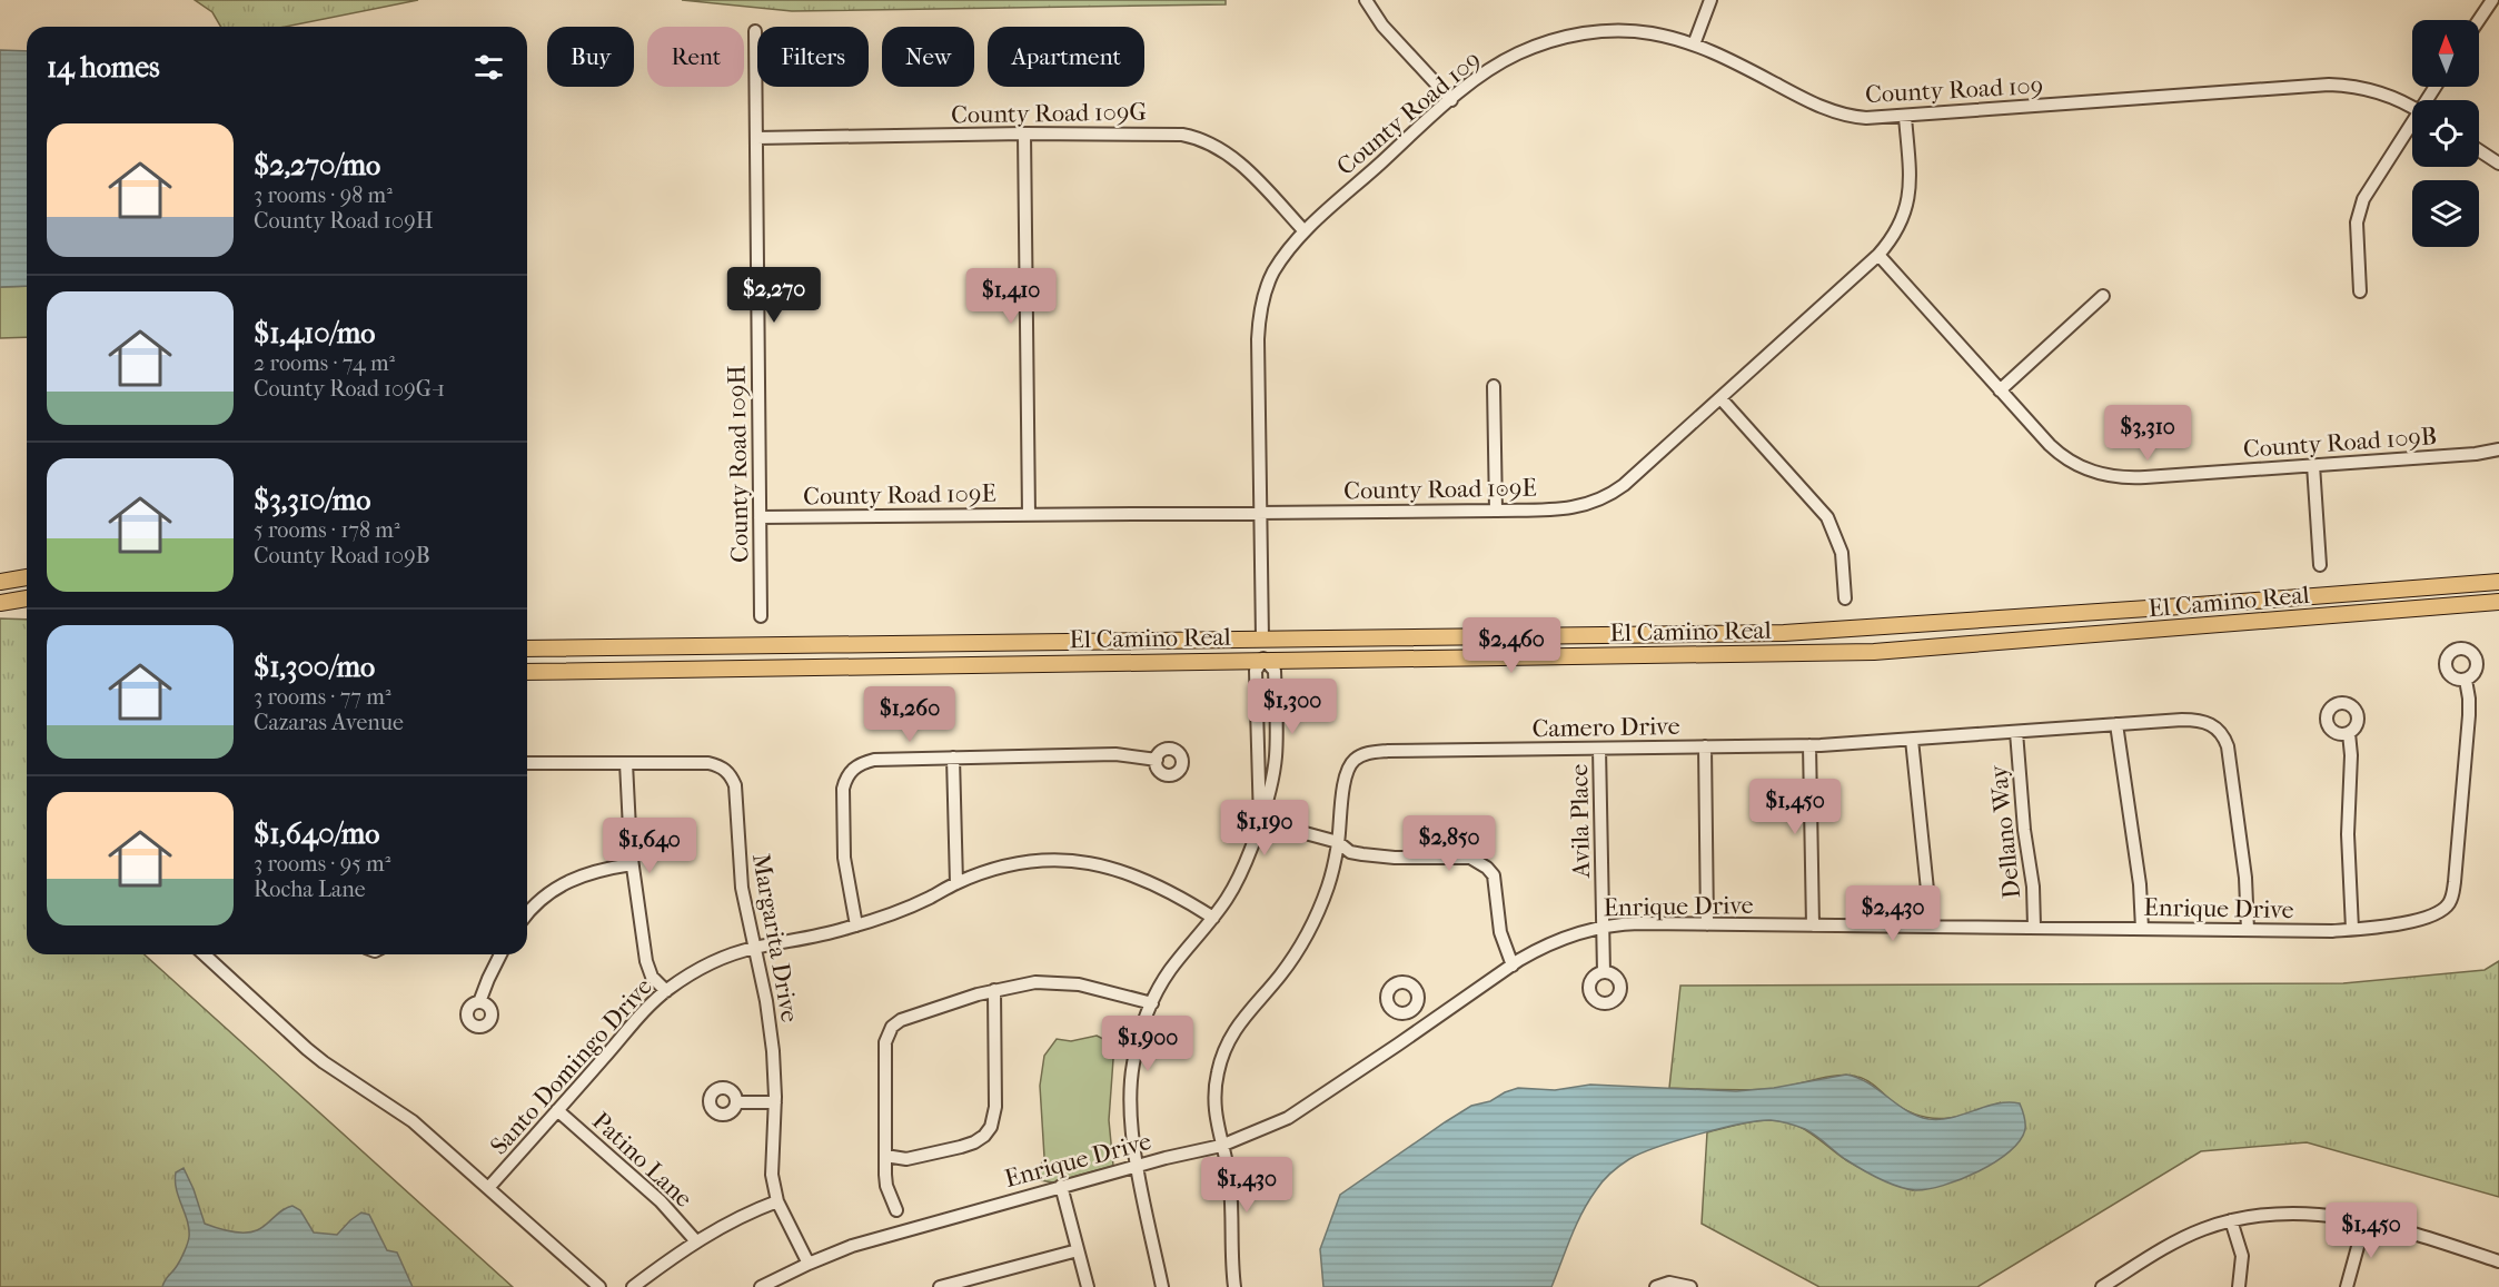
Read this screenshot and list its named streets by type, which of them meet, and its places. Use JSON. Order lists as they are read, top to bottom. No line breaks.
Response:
{"streets":{"main road":["El Camino Real"],"street":["County Road 109","County Road 109G","County Road 109B","County Road 109H","County Road 109E","Camero Drive","Avila Place","Dellano Way","Enrique Drive","Margarita Drive","Santo Domingo Drive","Patino Lane"]},"crossings":[["County Road 109","County Road 109G"],["County Road 109","County Road 109E"],["County Road 109","El Camino Real"],["County Road 109G","County Road 109H"],["County Road 109B","County Road 109E"],["County Road 109H","County Road 109E"],["Camero Drive","Avila Place"],["Camero Drive","Dellano Way"],["Camero Drive","Enrique Drive"],["Avila Place","Enrique Drive"],["Dellano Way","Enrique Drive"],["Enrique Drive","Margarita Drive"],["Margarita Drive","Santo Domingo Drive"],["Santo Domingo Drive","Patino Lane"]],"north":"top","page":{"chip":["Buy","Rent","Filters","New","Apartment"],"heading":"14 homes","list":[{"name":"$2,270/mo","note":"3 rooms · 98 m² · County Road 109H"},{"name":"$1,410/mo","note":"2 rooms · 74 m² · County Road 109G-1"},{"name":"$3,310/mo","note":"5 rooms · 178 m² · County Road 109B"},{"name":"$1,300/mo","note":"3 rooms · 77 m² · Cazaras Avenue"},{"name":"$1,640/mo","note":"3 rooms · 95 m² · Rocha Lane"}],"price":["$2,270","$1,410","$3,310","$2,460","$1,300","$1,260","$1,450","$1,190","$2,850","$1,640","$2,430","$1,900","$1,430","$1,450"]}}
